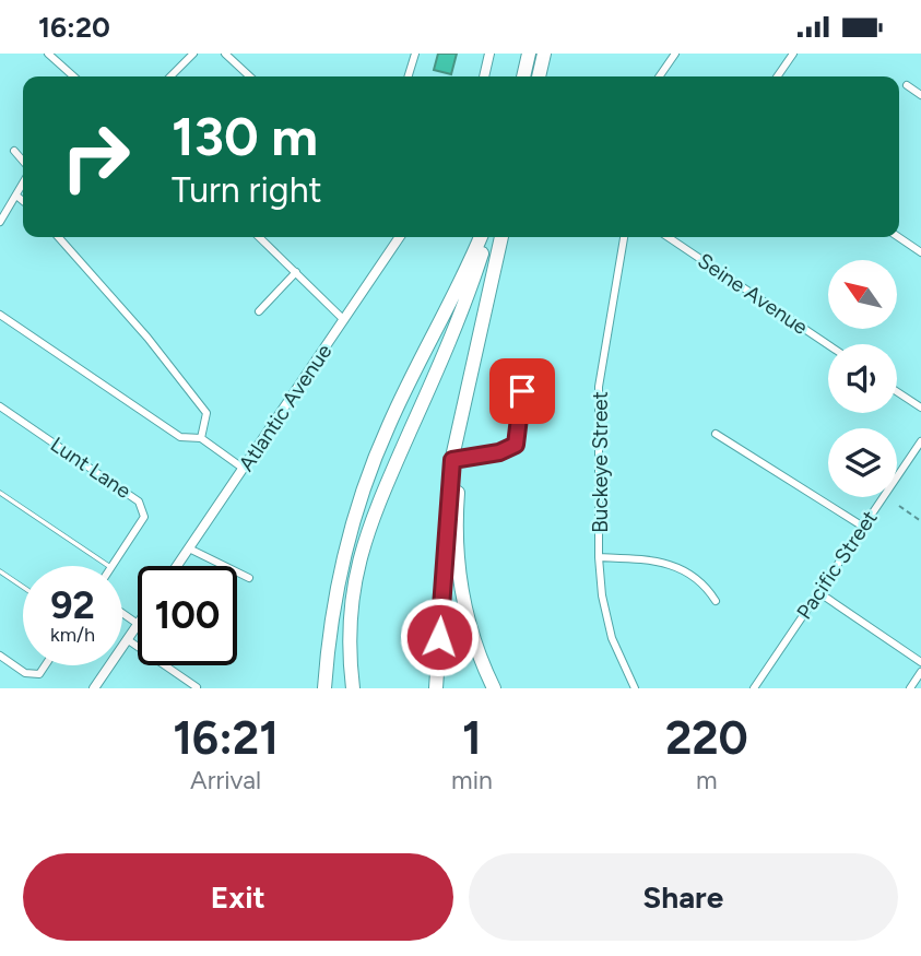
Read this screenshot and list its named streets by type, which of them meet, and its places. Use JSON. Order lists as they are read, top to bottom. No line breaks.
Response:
{"streets":{"street":["Seine Avenue","Atlantic Avenue","Buckeye Street","Lunt Lane","Pacific Street"]},"north":"top left","page":{"status":"16:20","turn":["130 m","Turn right"],"speed":"92 km/h","limit":"100","eta":["16:21","Arrival","1","min","220","m"],"buttons":["Exit","Share"]}}
